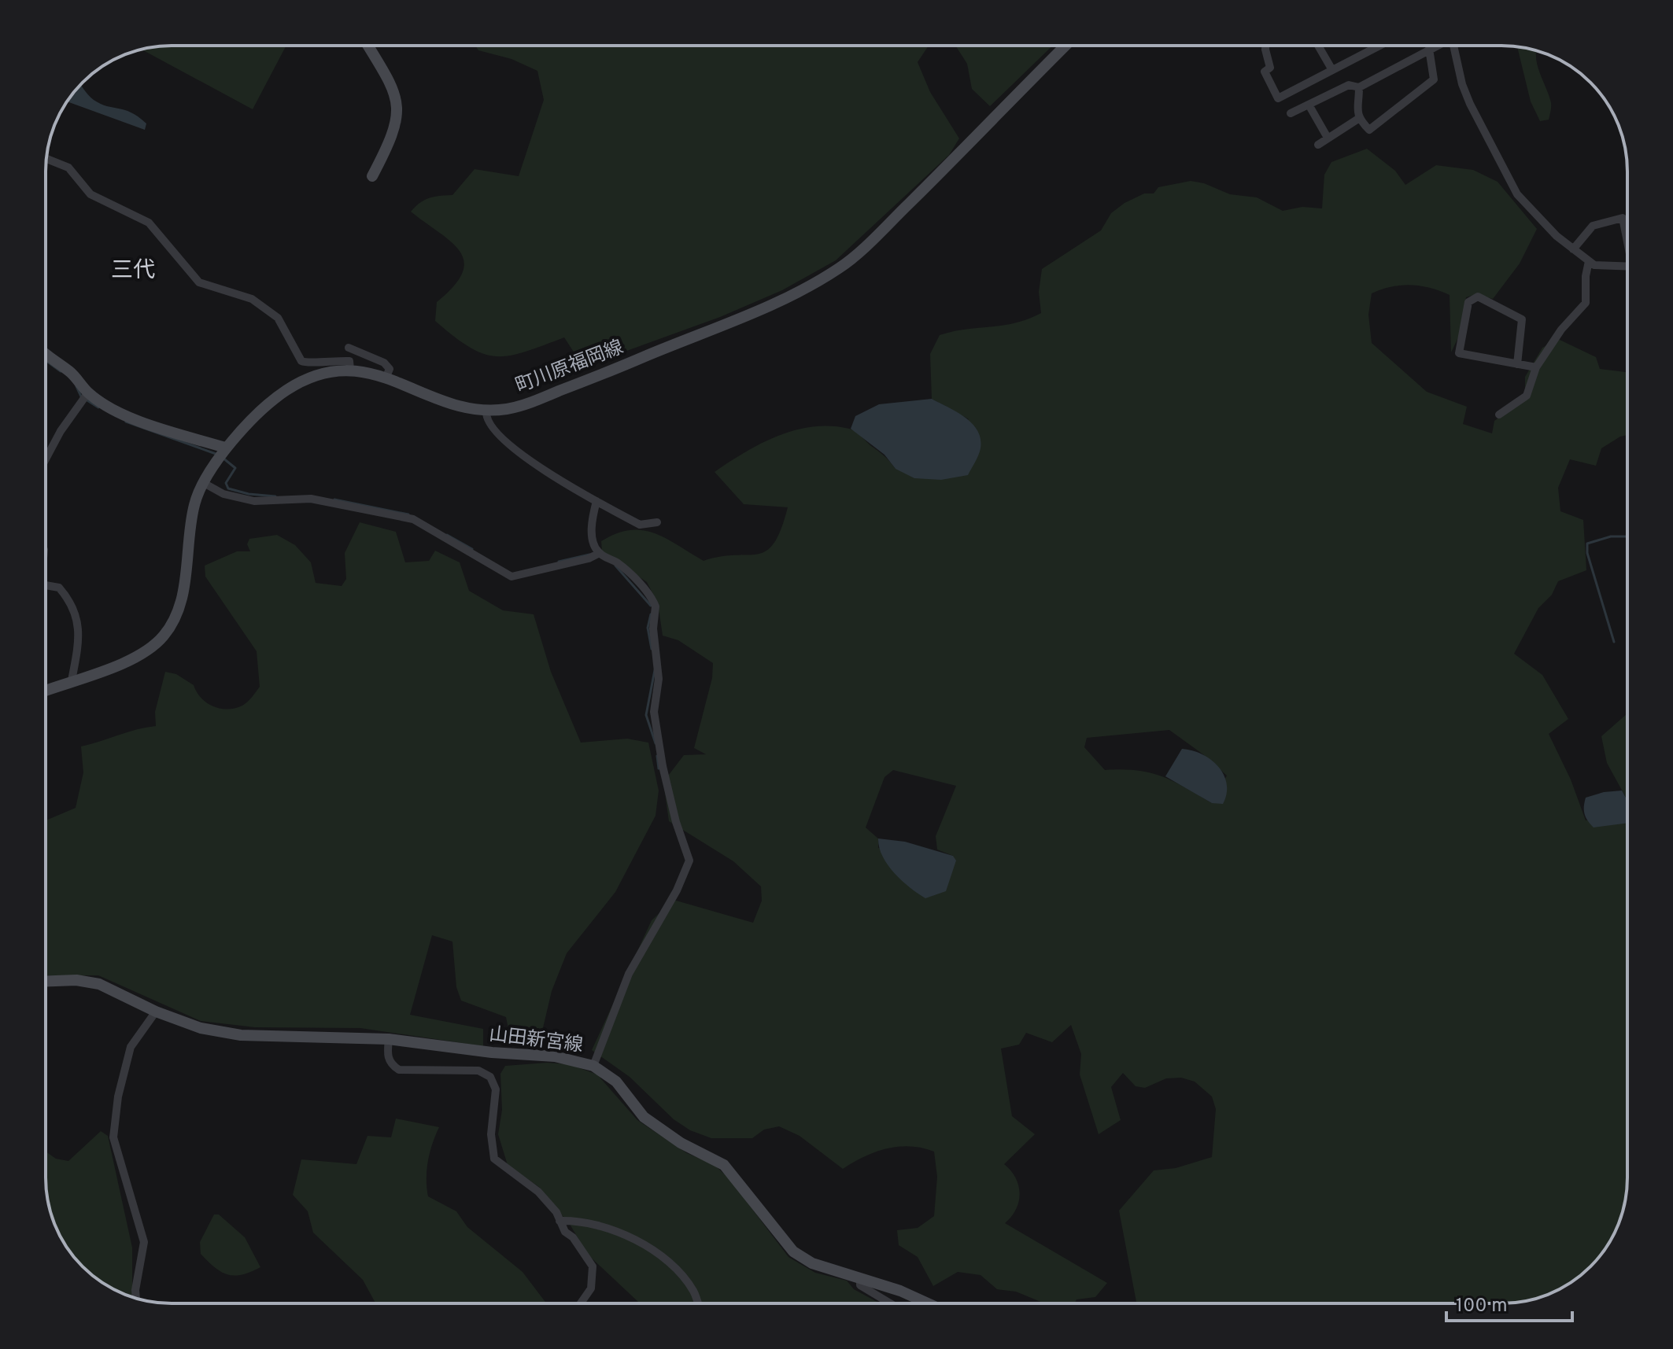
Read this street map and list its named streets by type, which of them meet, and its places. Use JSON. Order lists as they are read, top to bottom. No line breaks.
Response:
{"streets":{"main road":["町川原福岡線","山田新宮線"]},"districts":["三代"],"scale_bar":"100 m"}
